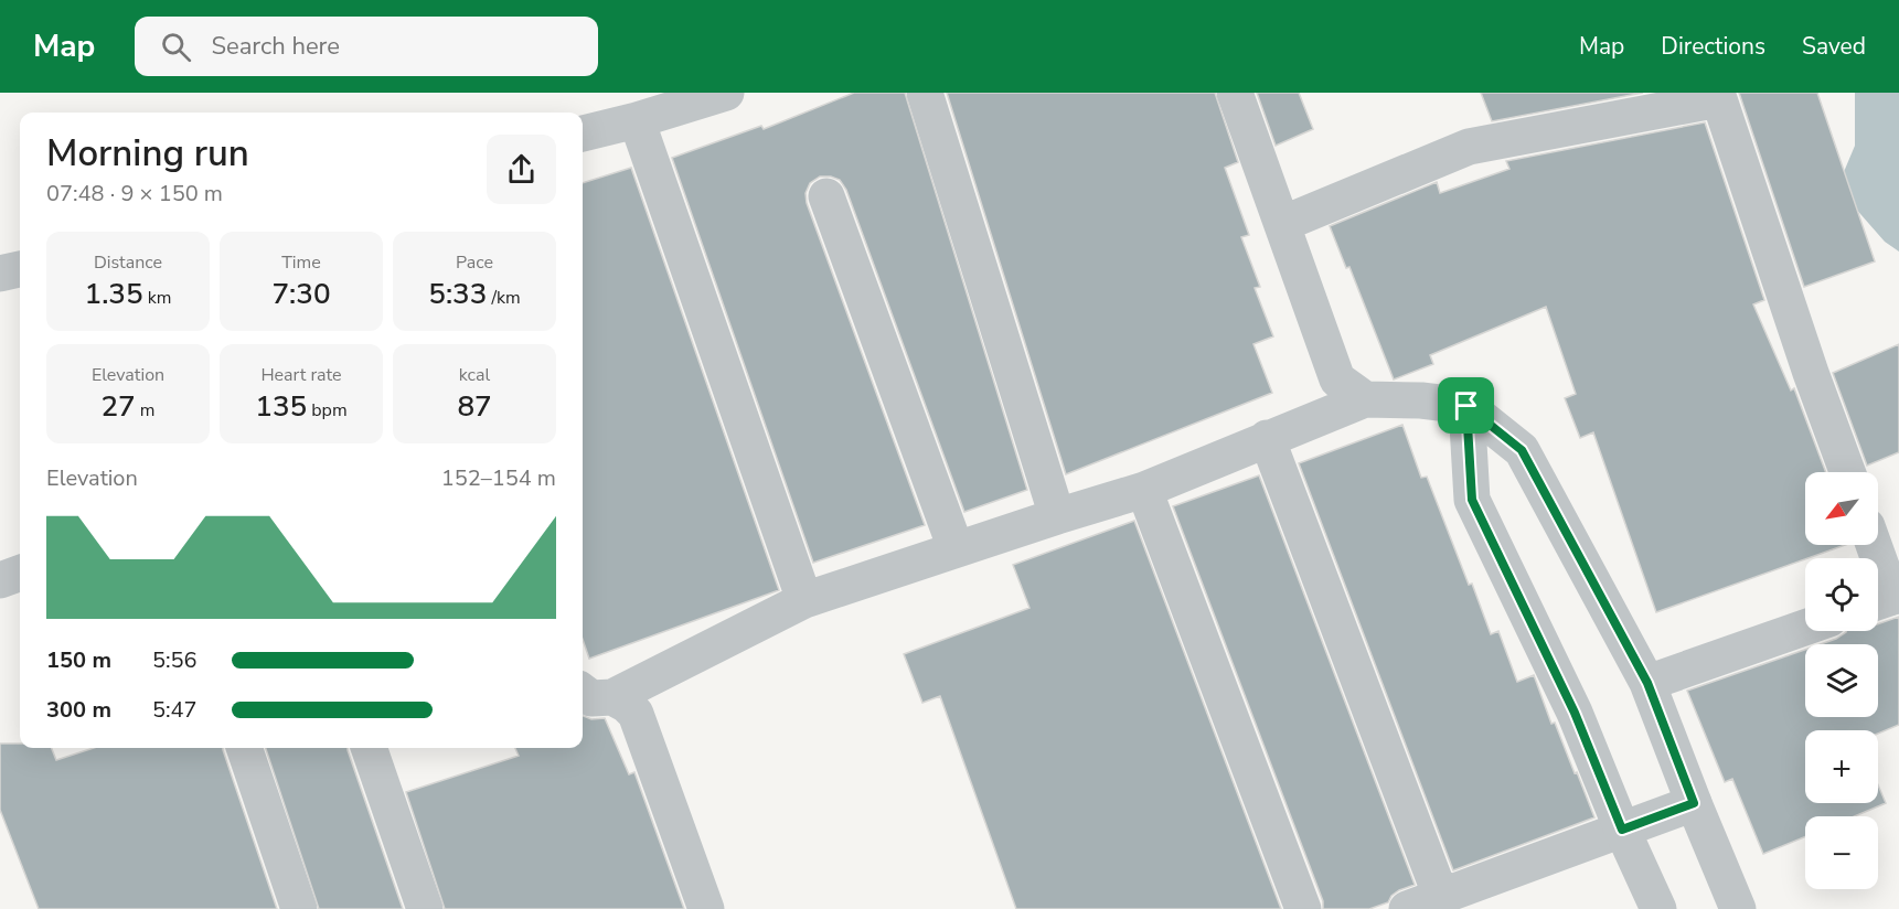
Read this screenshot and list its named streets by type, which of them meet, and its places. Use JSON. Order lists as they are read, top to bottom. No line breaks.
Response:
{"north":"bottom left","page":{"header":"Map","search":"Search here","nav":["Map","Directions","Saved"],"heading":["Morning run","07:48 · 9 × 150 m"],"stats":[["Distance","1.35 km"],["Time","7:30"],["Pace","5:33 /km"],["Elevation","27 m"],["Heart rate","135 bpm"],["kcal","87"]],"chart":["Elevation","152–154 m"],"map_buttons":["+","−"],"list":[{"name":"150 m","note":"5:56"},{"name":"300 m","note":"5:47"}]}}
